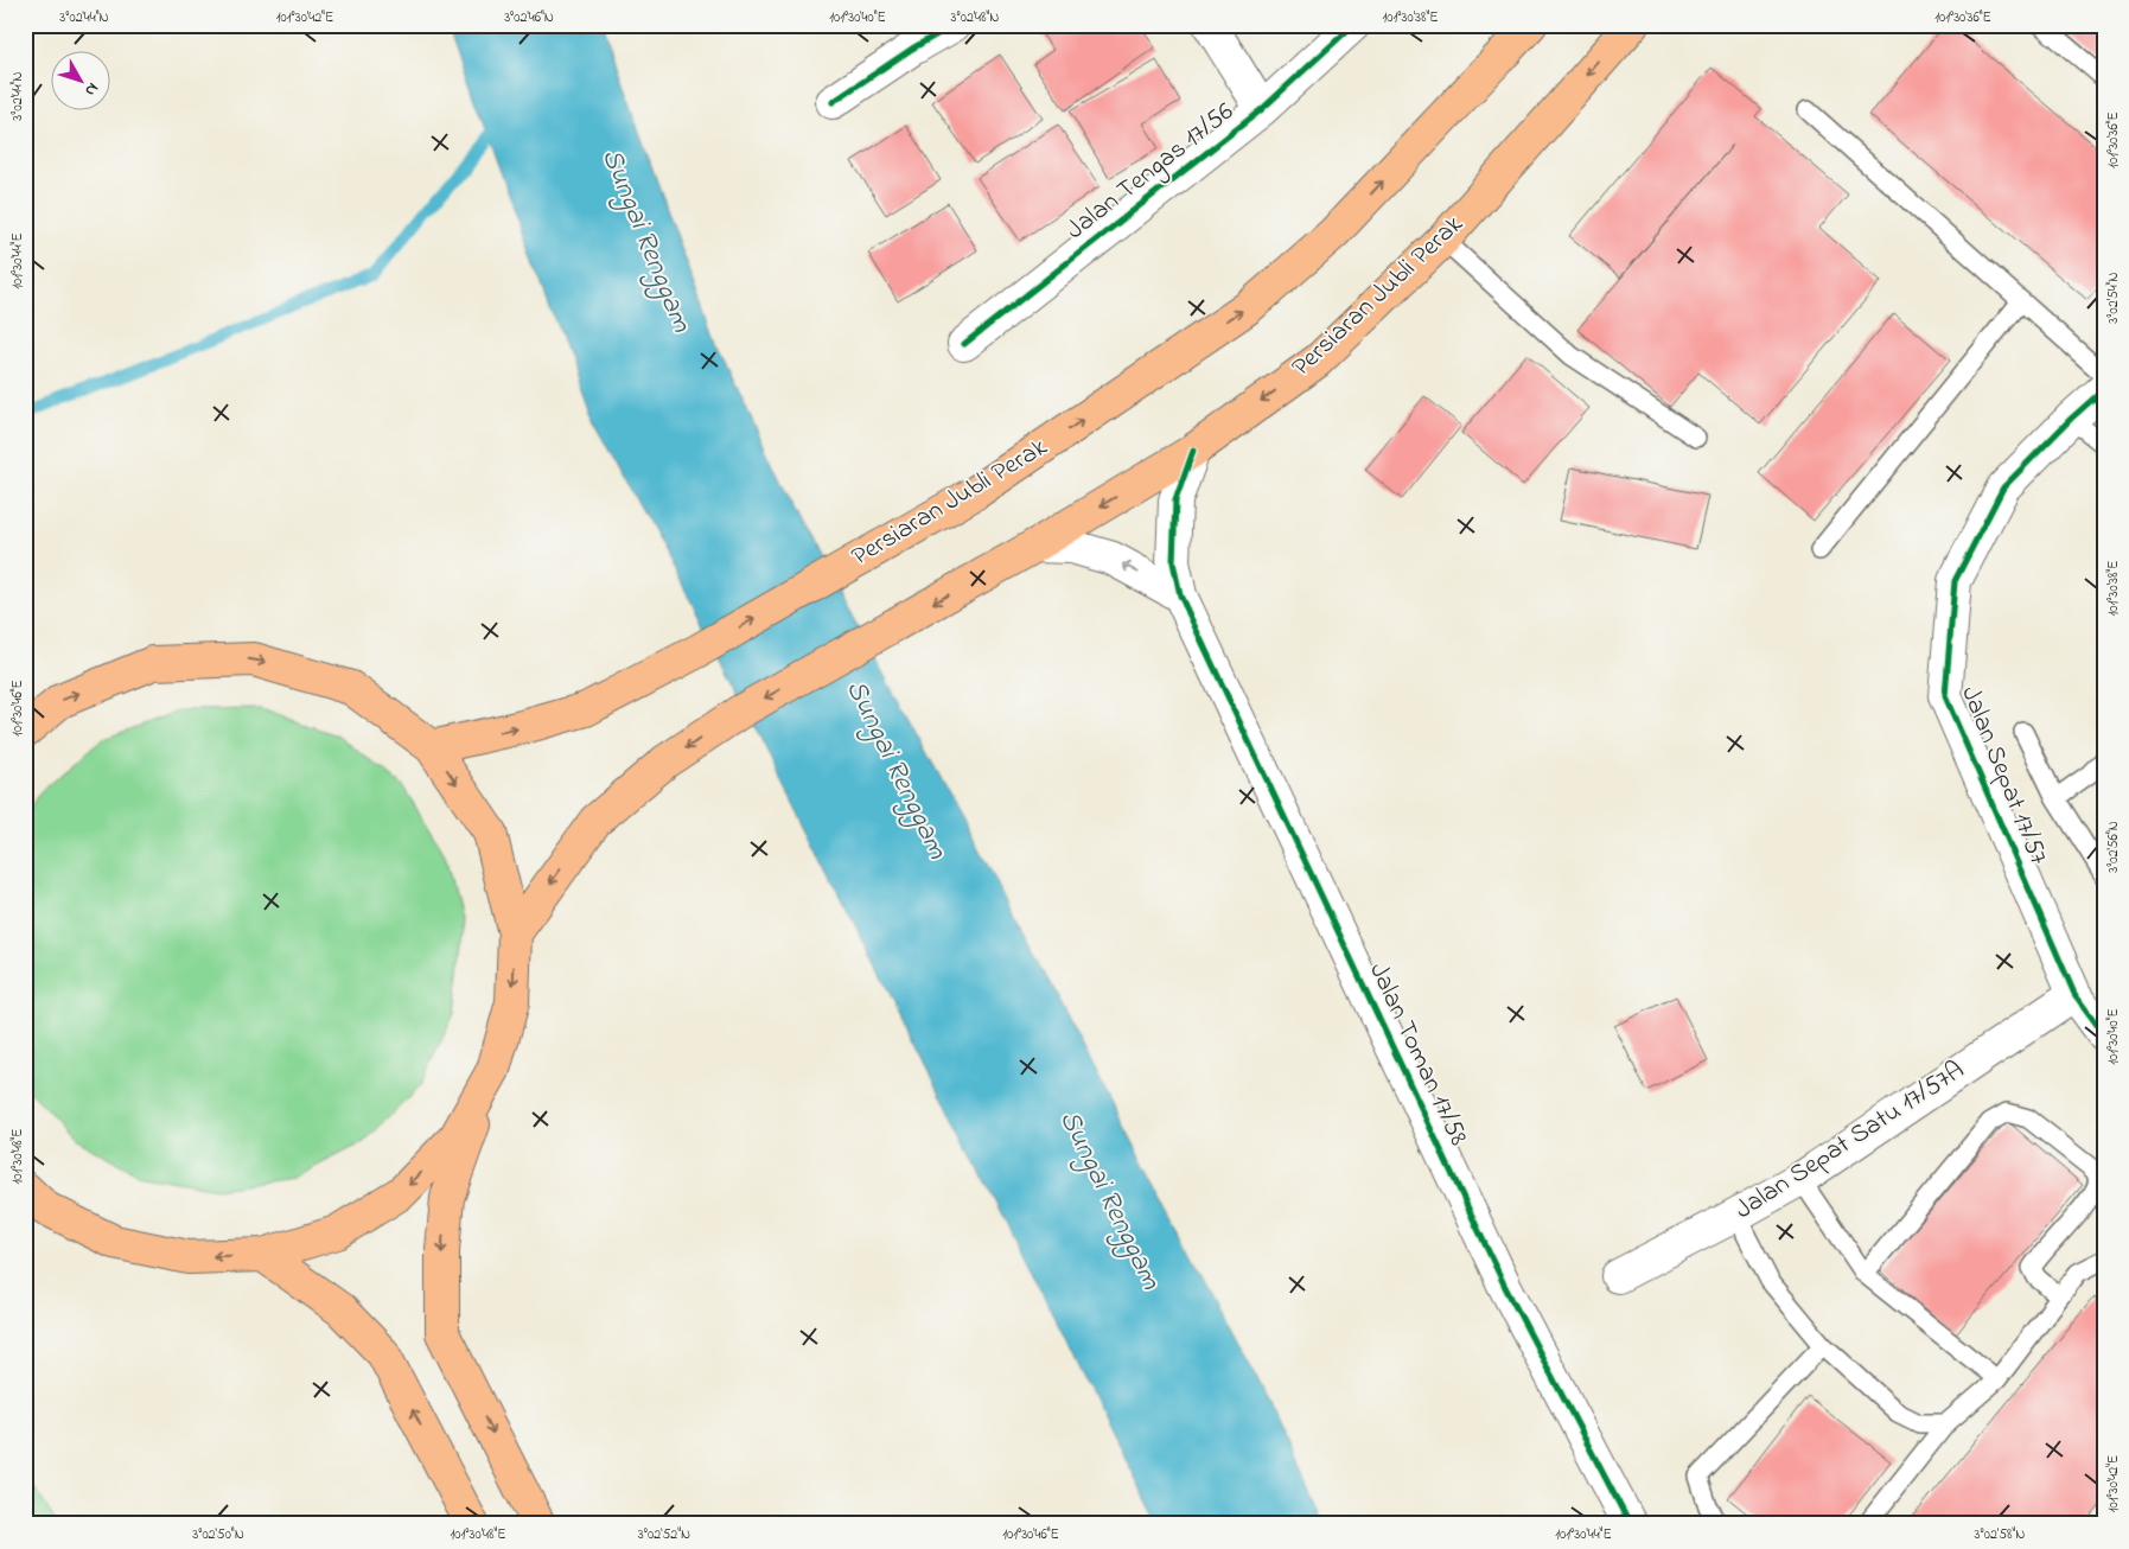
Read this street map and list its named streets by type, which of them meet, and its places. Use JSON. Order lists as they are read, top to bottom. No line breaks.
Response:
{"streets":{"main road":["Persiaran Jubli Perak"],"street":["Jalan Tengas 17/56","Jalan Sepat 17/57","Jalan Toman 17/58","Jalan Sepat Satu 17/57A"]},"crossings":[["Persiaran Jubli Perak","Jalan Toman 17/58"],["Jalan Sepat 17/57","Jalan Sepat Satu 17/57A"]],"water":["Sungai Renggam"],"north":"bottom right","coordinates":["3°02'44\"N","101°30'42\"E","3°02'46\"N","101°30'40\"E","3°02'48\"N","101°30'38\"E","101°30'36\"E","101°30'44\"E","3°02'54\"N","101°30'46\"E","3°02'56\"N","101°30'48\"E","3°02'50\"N","3°02'52\"N","3°02'58\"N"]}
